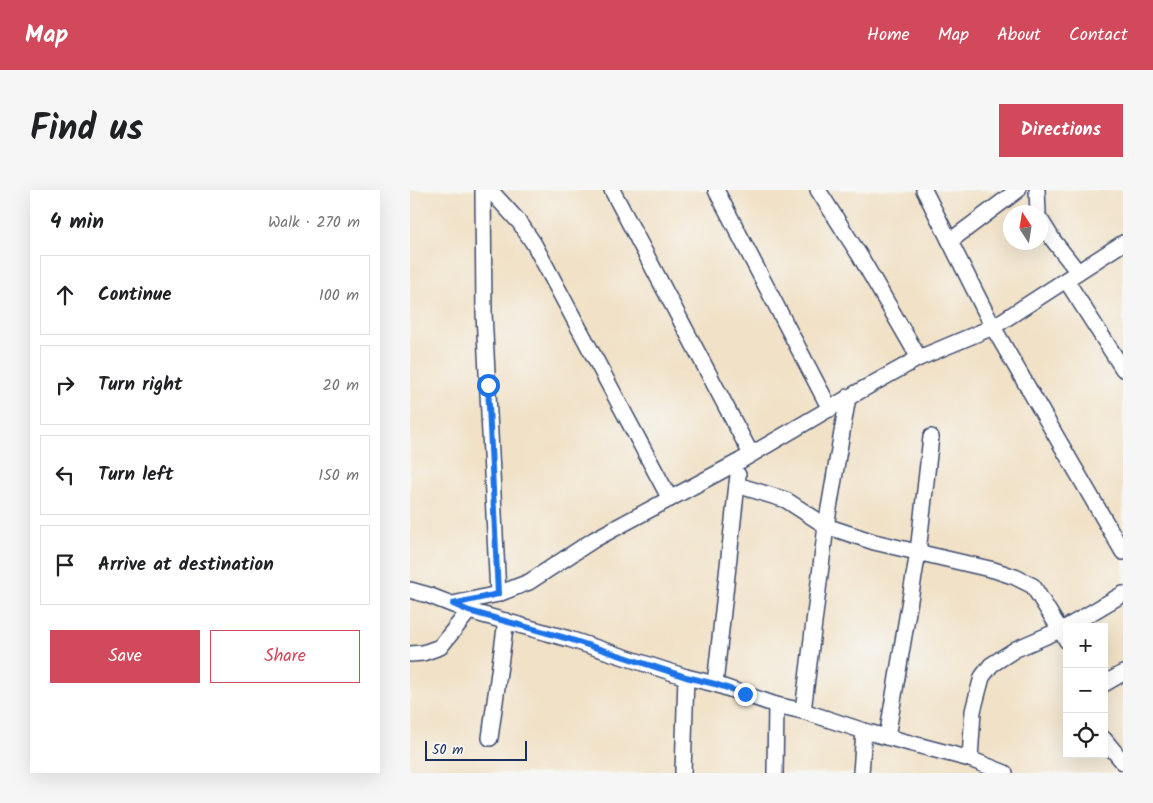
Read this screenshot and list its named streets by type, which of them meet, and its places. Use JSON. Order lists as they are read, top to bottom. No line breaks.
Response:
{"scale_bar":"50 m","north":"top","page":{"header":"Map","nav":["Home","Map","About","Contact"],"title":"Find us","buttons":["Directions",["Save","Share"]],"heading":["4 min","Walk · 270 m"],"list":[["Continue","100 m"],["Turn right","20 m"],["Turn left","150 m"],"Arrive at destination"],"map_buttons":["+","−"],"scale":"50 m"}}
